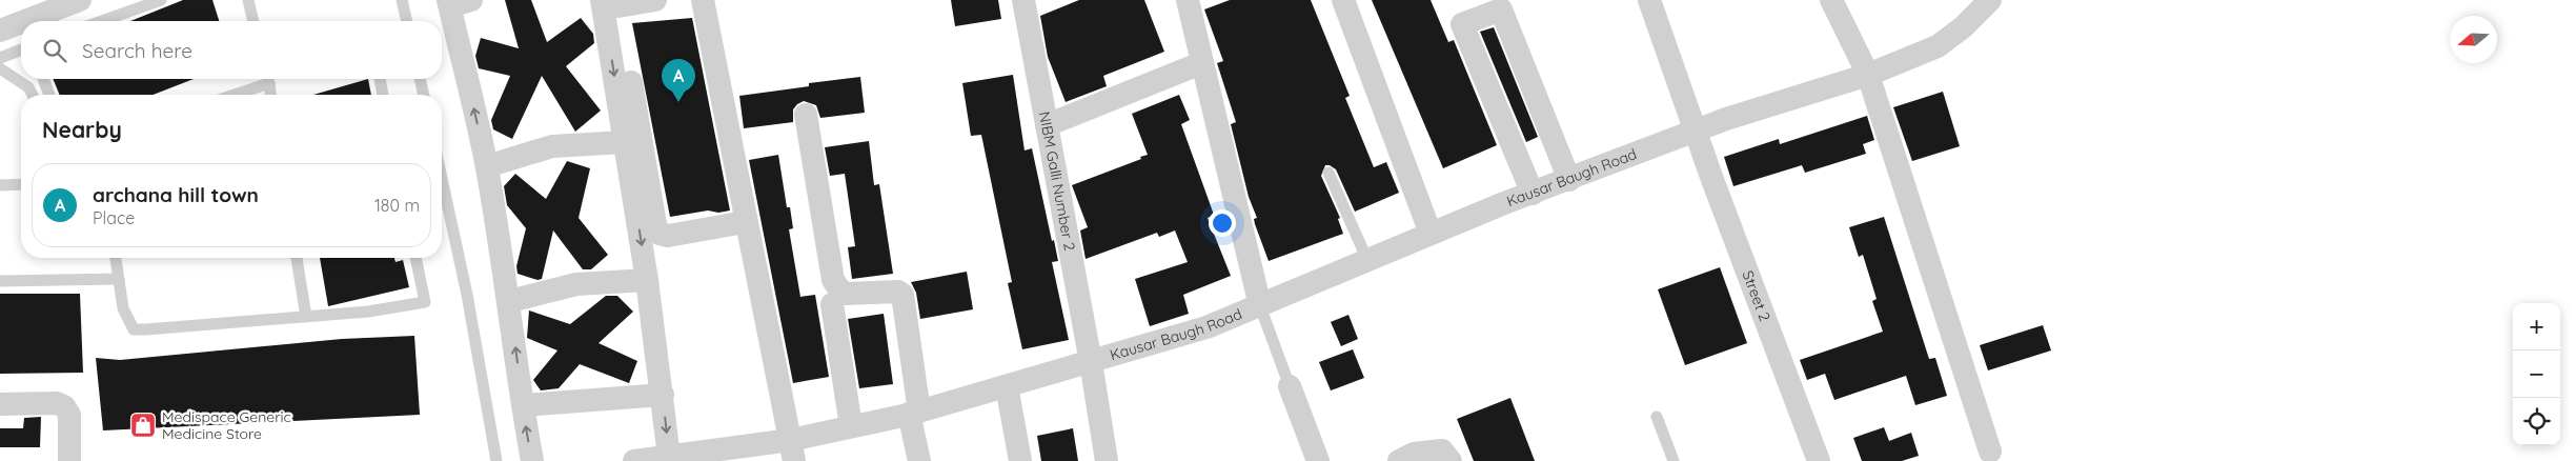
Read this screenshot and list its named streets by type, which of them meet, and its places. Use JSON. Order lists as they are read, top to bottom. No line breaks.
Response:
{"streets":{"street":["Kausar Baugh Road","NIBM Galli Number 2","Street 2"]},"crossings":[["Kausar Baugh Road","NIBM Galli Number 2"],["Kausar Baugh Road","Street 2"]],"places":{"shop":["Medispace Generic Medicine Store"]},"north":"left","page":{"search":"Search here","pins":"A","heading":"Nearby","list":[{"mark":"A","name":"archana hill town","note":"Place","value":"180 m"}],"map_buttons":["+","−"]}}
